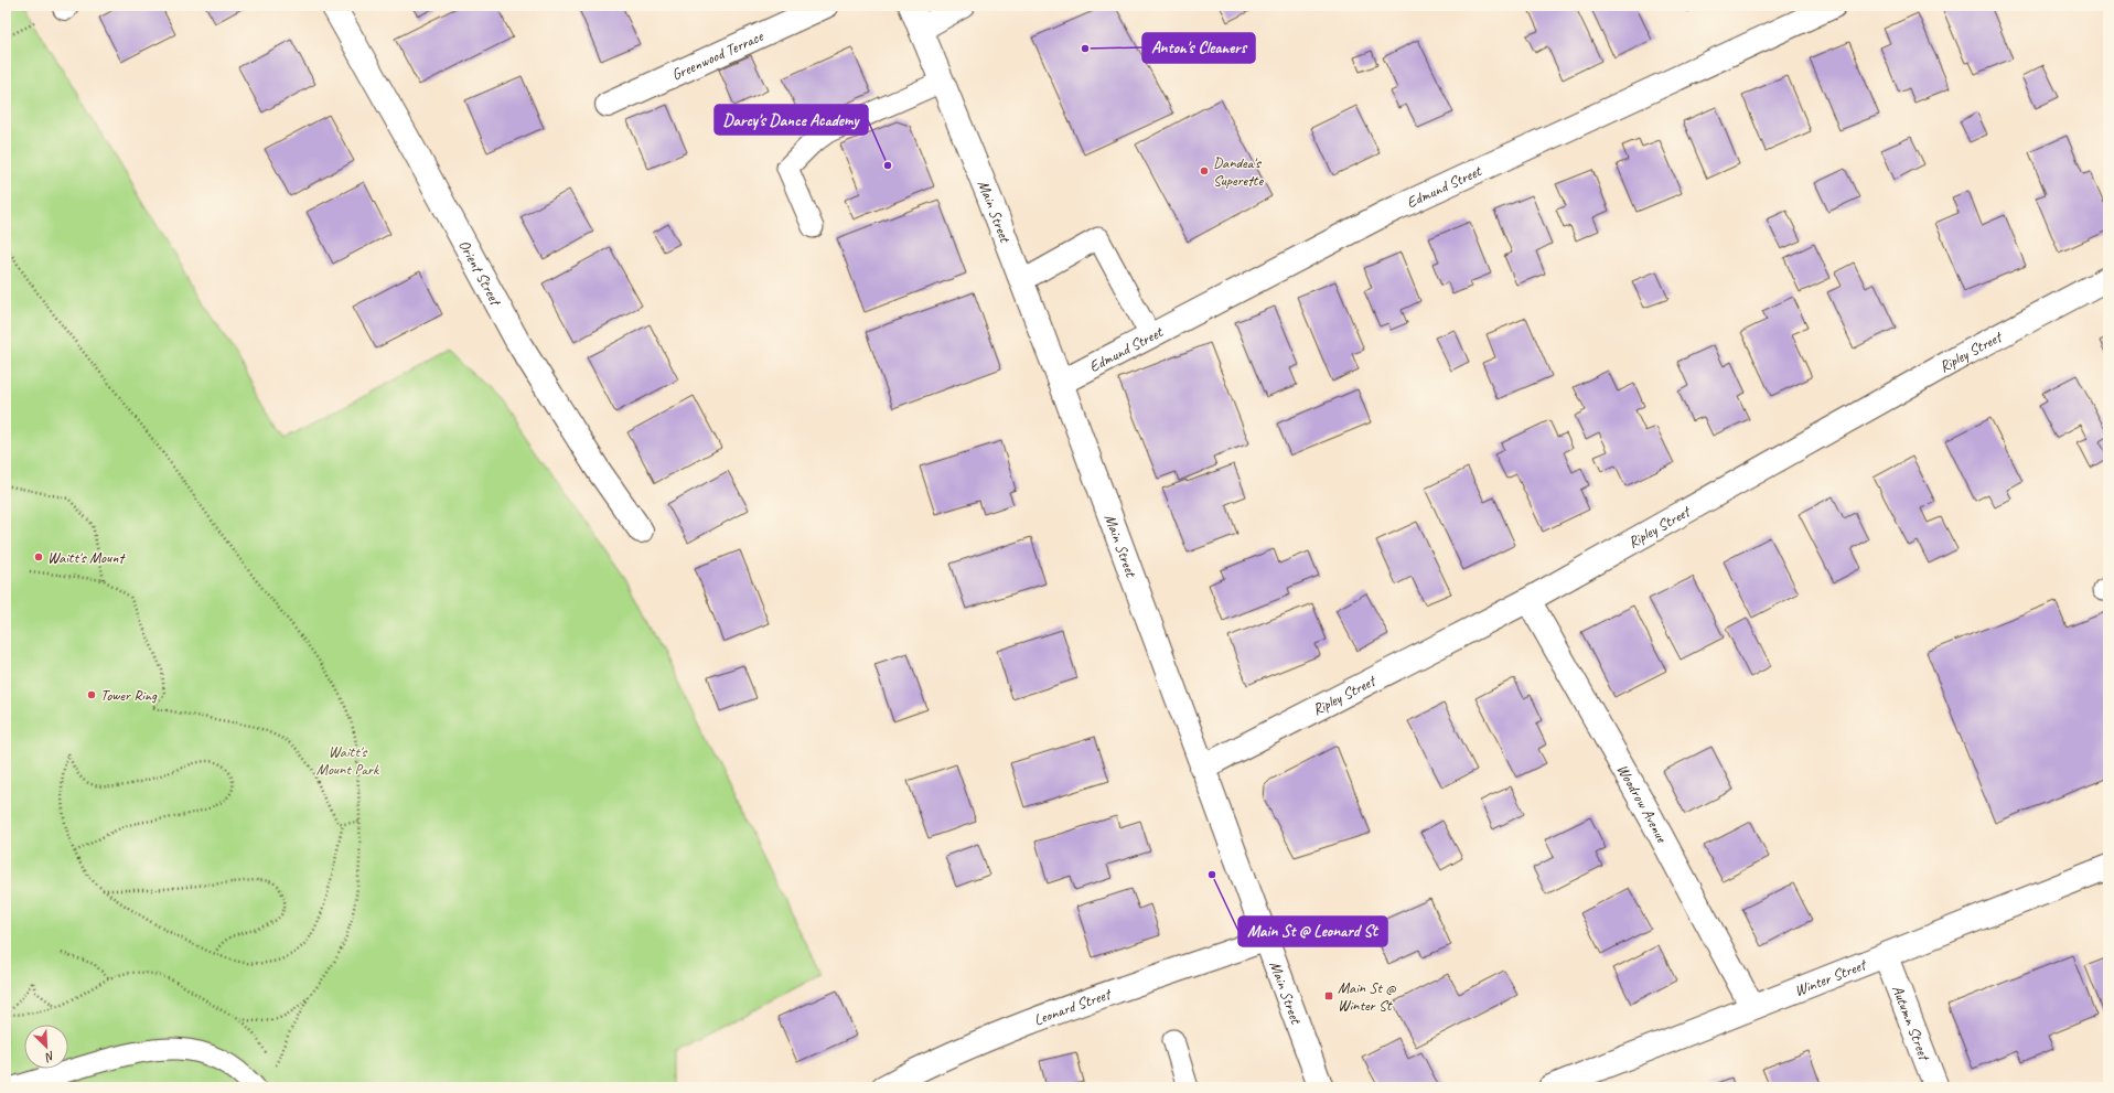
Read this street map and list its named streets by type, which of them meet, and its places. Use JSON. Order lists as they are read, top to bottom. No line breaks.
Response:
{"streets":{"street":["Greenwood Terrace","Edmund Street","Main Street","Orient Street","Ripley Street","Woodrow Avenue","Winter Street","Leonard Street","Autumn Street"]},"crossings":[["Edmund Street","Main Street"],["Main Street","Ripley Street"],["Main Street","Leonard Street"],["Ripley Street","Woodrow Avenue"],["Woodrow Avenue","Winter Street"],["Winter Street","Autumn Street"]],"parks":["Waitt's Mount Park"],"places":{"other":["Anton's Cleaners","Darcy's Dance Academy","Dandea's Superette","Waitt's Mount","Tower Ring","Main St @ Leonard St"],"transit":["Main St @ Winter St"]},"north":"bottom right"}
